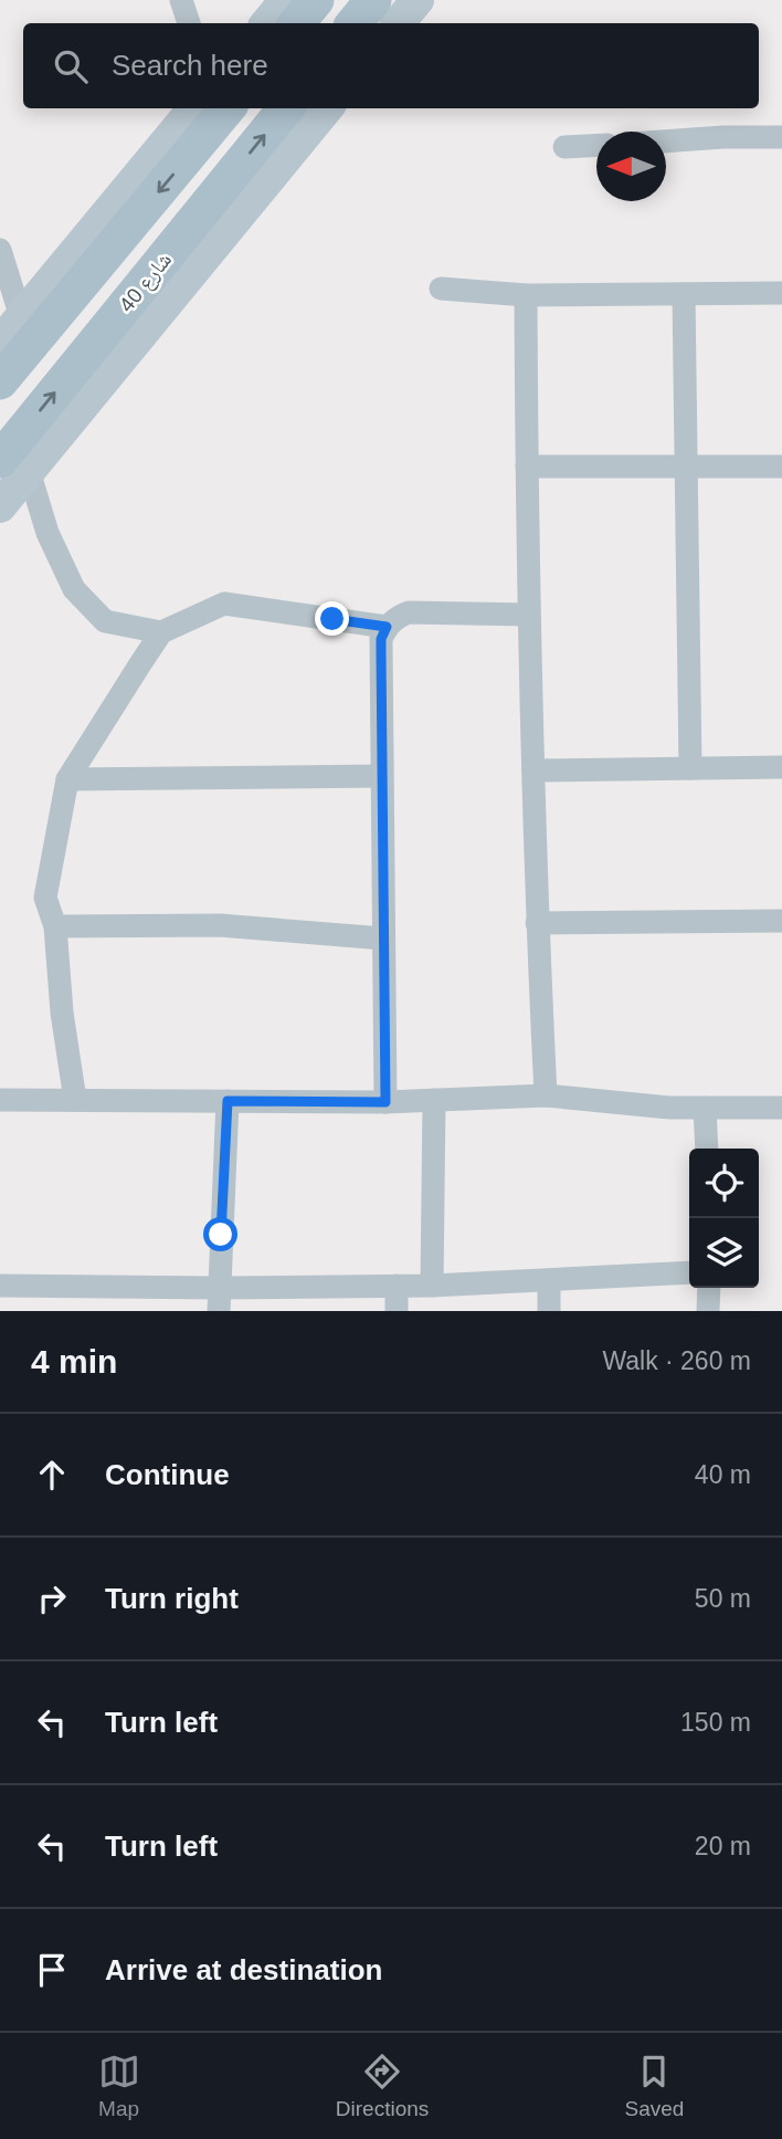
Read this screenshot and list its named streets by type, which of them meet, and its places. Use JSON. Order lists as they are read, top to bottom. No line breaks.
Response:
{"streets":{"main road":["شارع 40"]},"north":"left","page":{"search":"Search here","heading":["4 min","Walk · 260 m"],"list":[["Continue","40 m"],["Turn right","50 m"],["Turn left","150 m"],["Turn left","20 m"],"Arrive at destination"],"nav":["Map","Directions","Saved"]}}
